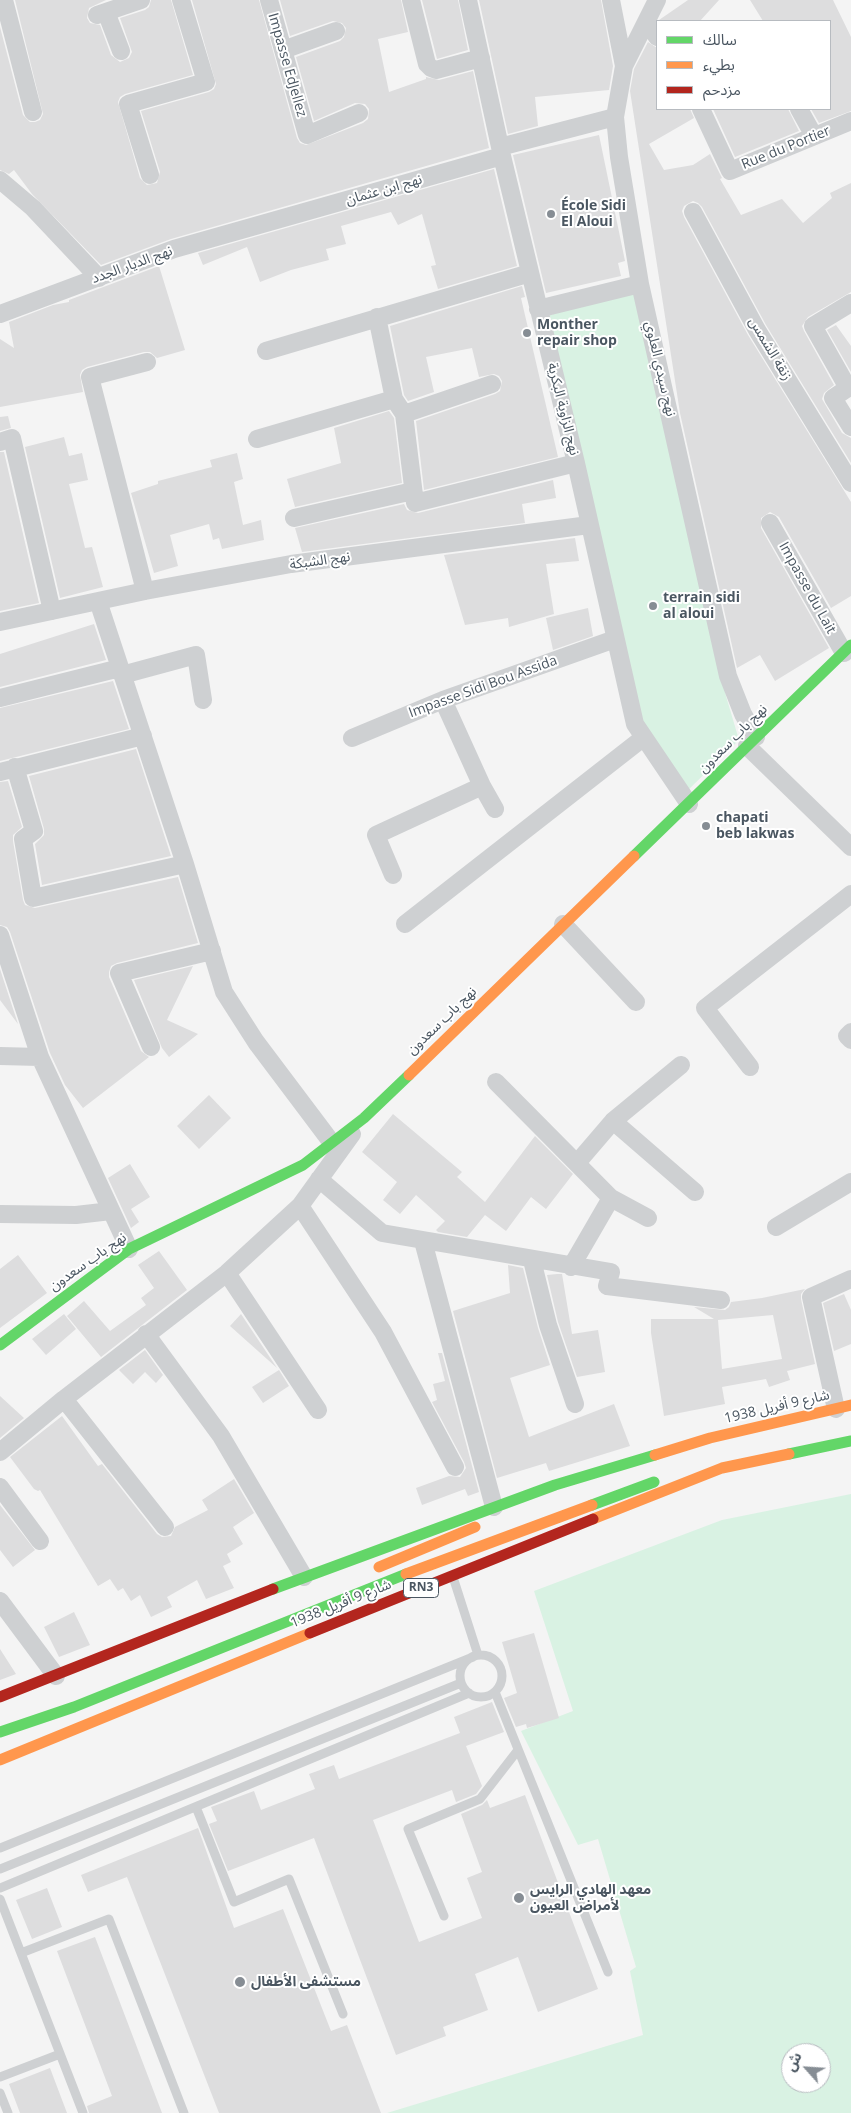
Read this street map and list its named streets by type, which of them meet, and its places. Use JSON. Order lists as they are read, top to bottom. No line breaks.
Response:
{"streets":{"main road":["نهج باب سعدون","شارع 9 أفريل 1938","RN3"],"street":["Impasse EdJellez","Rue du Portier","نهج ابن عثمان","نهج الديار الجدد","زنقة الشمس","نهج سيدي العلوي","نهج الزاوية البكرية","نهج الشبكة","Impasse du Lait","Impasse Sidi Bou Assida"]},"crossings":[["نهج ابن عثمان","نهج الديار الجدد"],["نهج ابن عثمان","نهج سيدي العلوي"],["نهج ابن عثمان","نهج الزاوية البكرية"],["نهج سيدي العلوي","نهج باب سعدون"],["نهج الزاوية البكرية","نهج الشبكة"],["نهج الزاوية البكرية","Impasse Sidi Bou Assida"],["نهج الزاوية البكرية","نهج باب سعدون"],["Impasse du Lait","نهج باب سعدون"]],"places":["École Sidi El Aloui","Monther repair shop","terrain sidi al aloui","chapati beb lakwas","معهد الهادي الرايس لأمراض العيون","مستشفى الأطفال"],"legend":["سالك","بطيء","مزدحم"],"north":"top left"}
